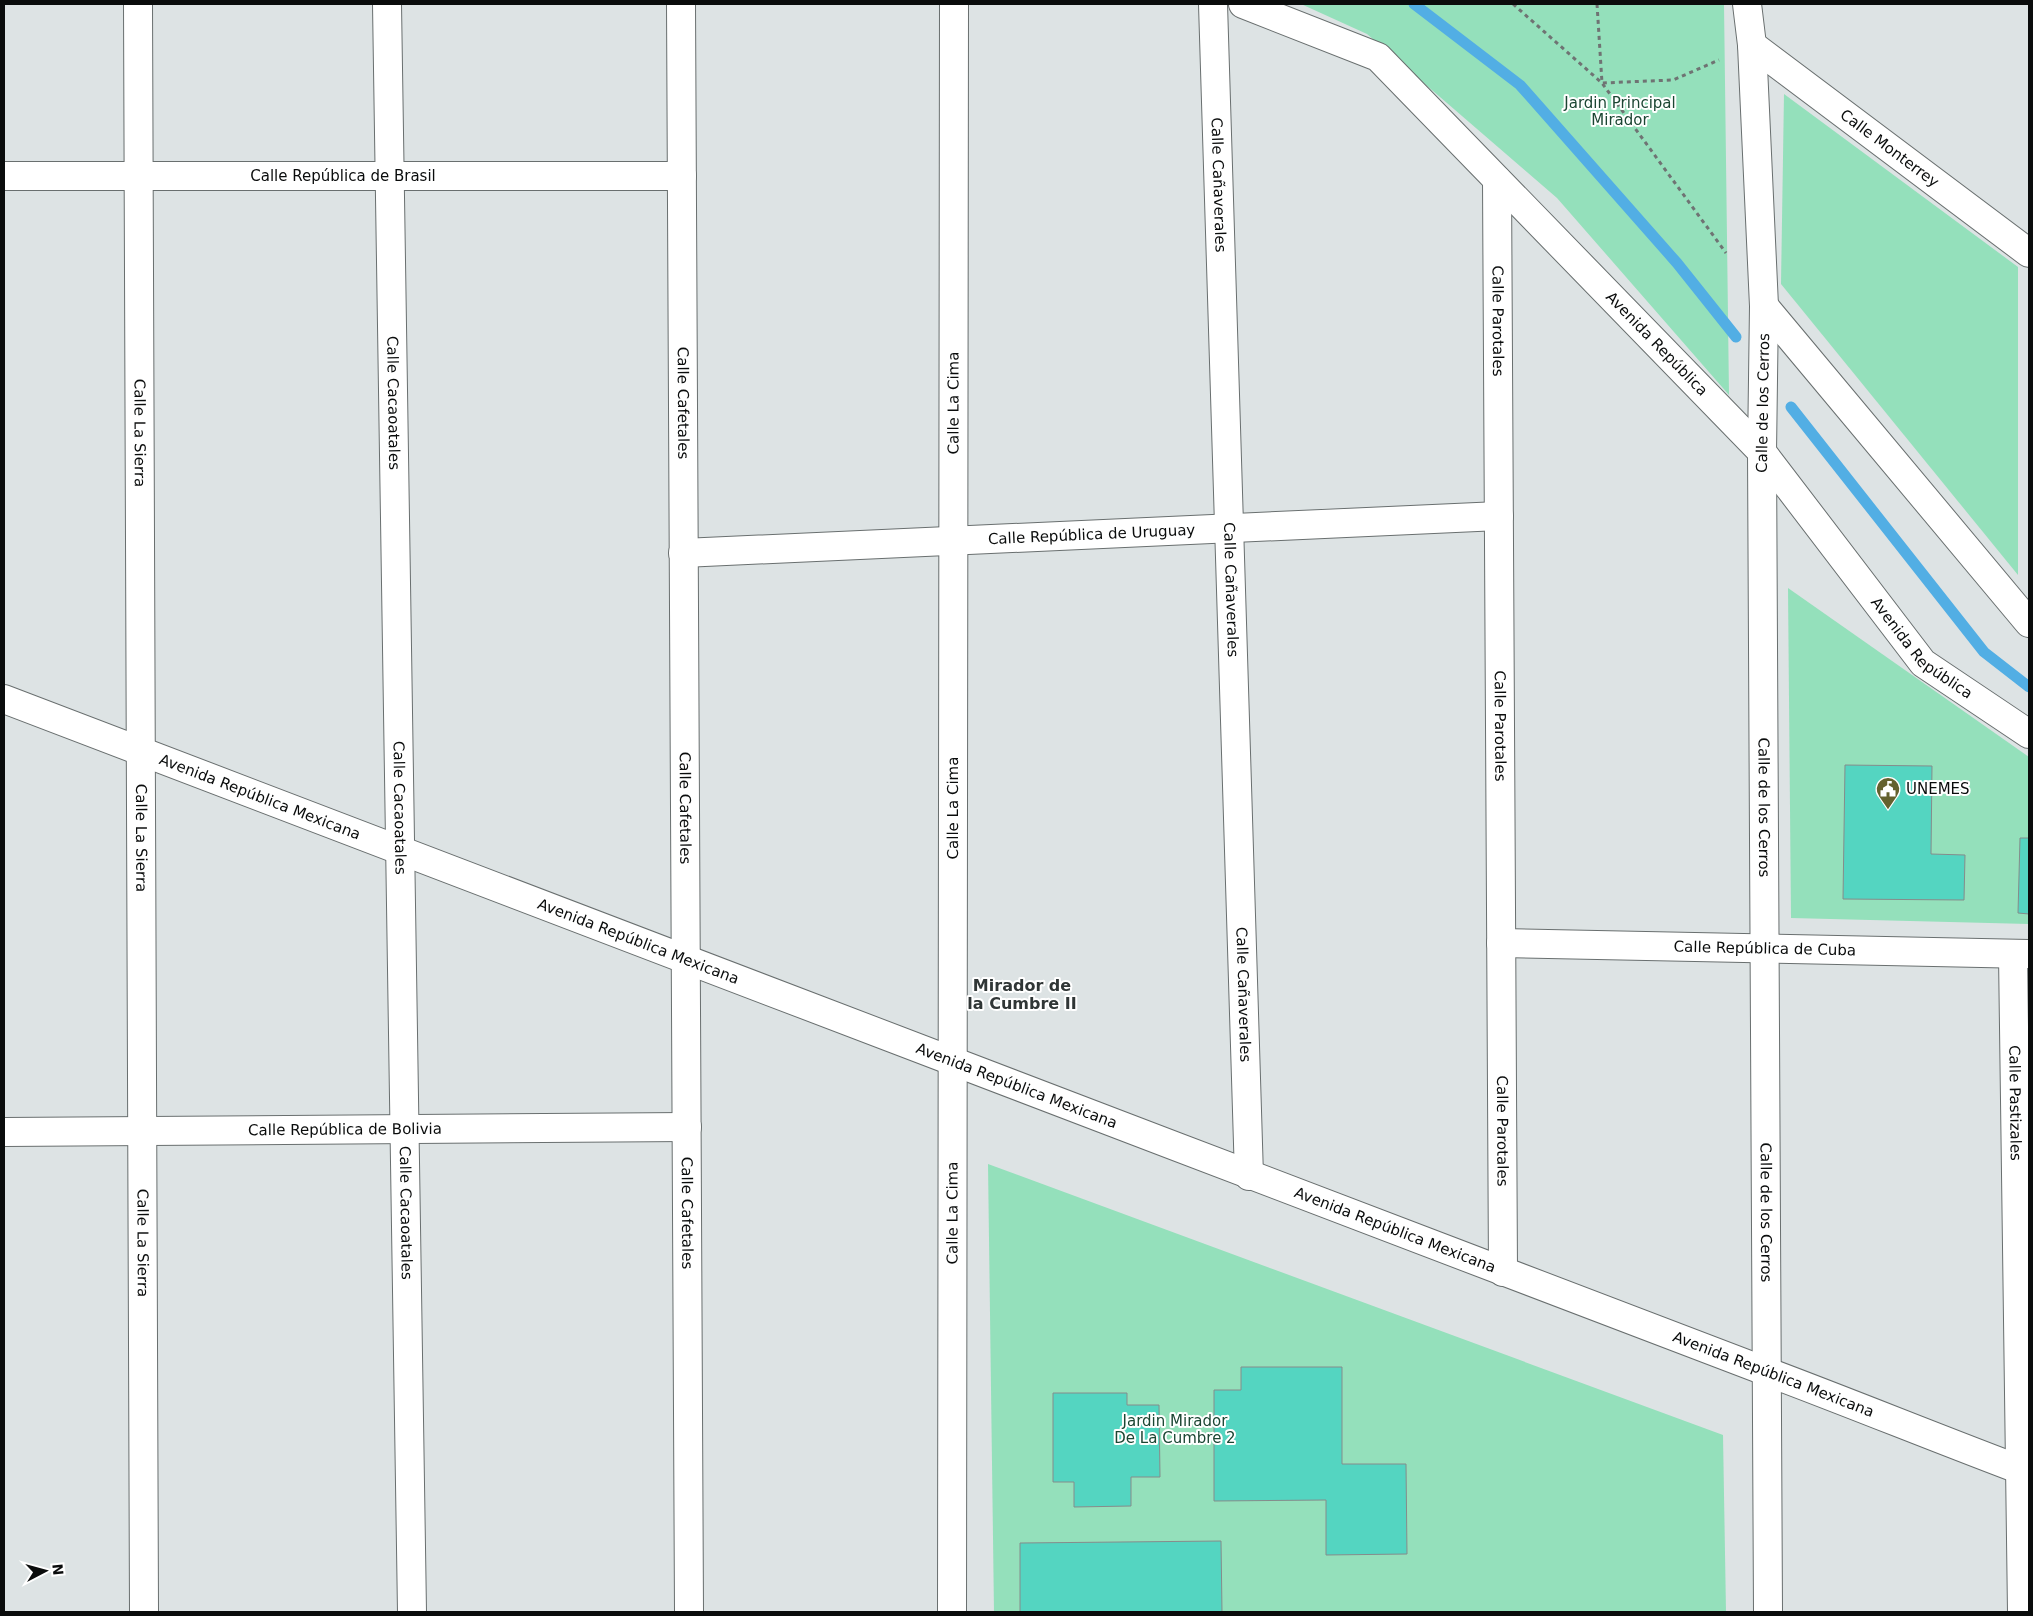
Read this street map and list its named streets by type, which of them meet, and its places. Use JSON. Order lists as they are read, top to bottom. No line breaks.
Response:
{"streets":{"street":["Calle Monterrey","Calle República de Brasil","Calle Cañaverales","Calle Parotales","Avenida República","Calle Cacaoatales","Calle Cafetales","Calle La Cima","Calle de los Cerros","Calle La Sierra","Calle República de Uruguay","Avenida República Mexicana","Calle República de Cuba","Calle Pastizales","Calle República de Bolivia"]},"crossings":[["Calle Monterrey","Calle de los Cerros"],["Calle República de Brasil","Calle Cacaoatales"],["Calle República de Brasil","Calle Cafetales"],["Calle República de Brasil","Calle La Sierra"],["Calle Cañaverales","Calle República de Uruguay"],["Calle Cañaverales","Avenida República Mexicana"],["Calle Parotales","Avenida República"],["Calle Parotales","Calle República de Uruguay"],["Calle Parotales","Avenida República Mexicana"],["Calle Parotales","Calle República de Cuba"],["Avenida República","Calle de los Cerros"],["Calle Cacaoatales","Avenida República Mexicana"],["Calle Cacaoatales","Calle República de Bolivia"],["Calle Cafetales","Calle República de Uruguay"],["Calle Cafetales","Avenida República Mexicana"],["Calle Cafetales","Calle República de Bolivia"],["Calle La Cima","Calle República de Uruguay"],["Calle La Cima","Avenida República Mexicana"],["Calle de los Cerros","Avenida República Mexicana"],["Calle de los Cerros","Calle República de Cuba"],["Calle La Sierra","Avenida República Mexicana"],["Calle La Sierra","Calle República de Bolivia"],["Avenida República Mexicana","Calle Pastizales"],["Calle República de Cuba","Calle Pastizales"]],"districts":["Mirador de la Cumbre II"],"parks":["Jardin Principal Mirador","Jardin Mirador De La Cumbre 2"],"places":{"public building":["UNEMES"]},"north":"right"}
